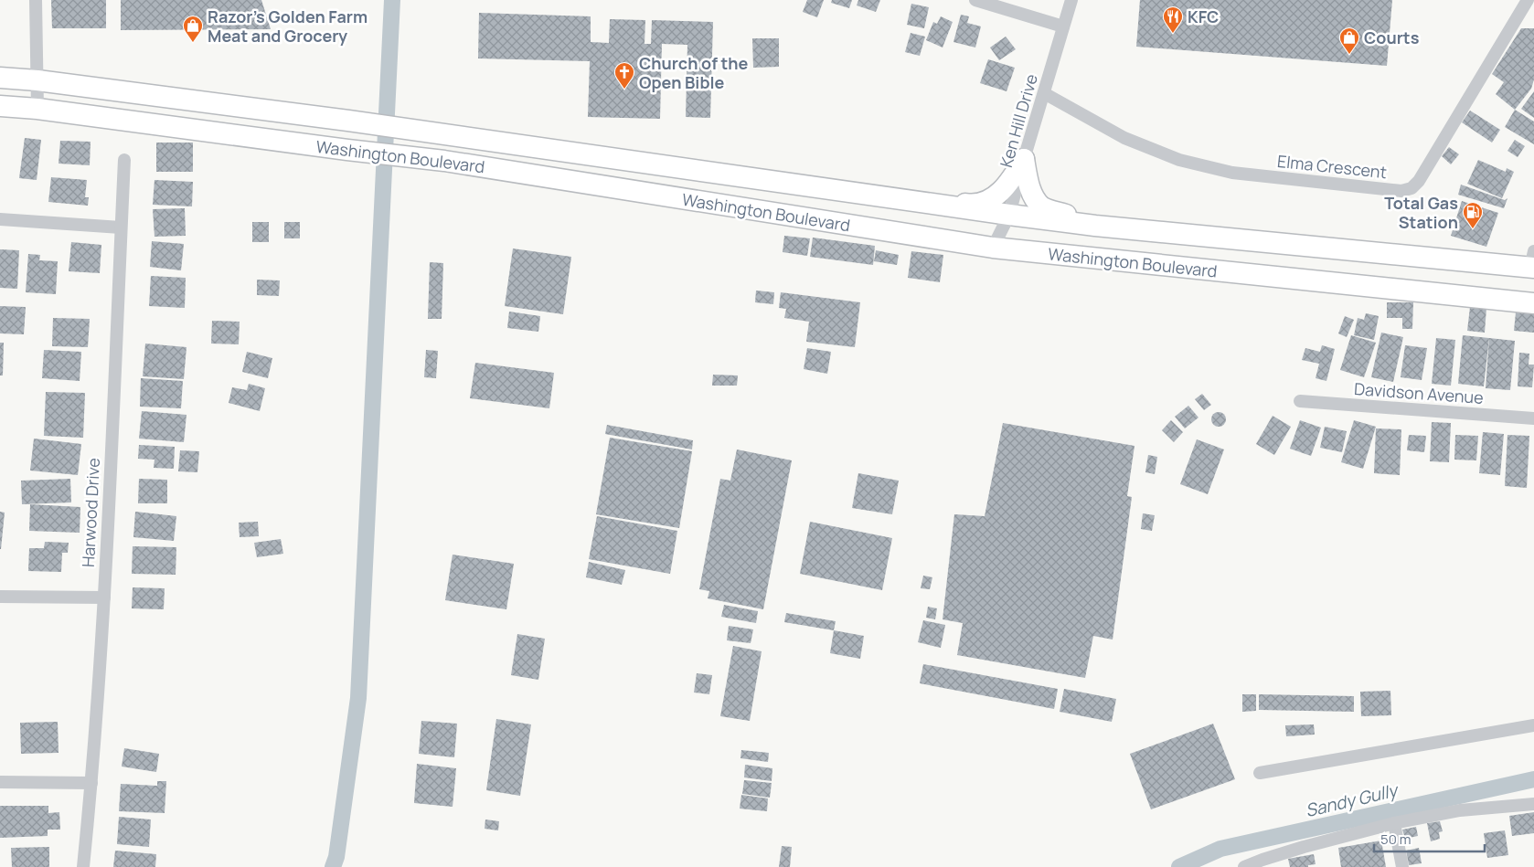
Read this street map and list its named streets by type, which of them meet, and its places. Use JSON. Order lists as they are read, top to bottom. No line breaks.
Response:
{"streets":{"highway":["Washington Boulevard"],"street":["Ken Hill Drive","Elma Crescent","Davidson Avenue","Harwood Drive"]},"crossings":[["Ken Hill Drive","Washington Boulevard"],["Ken Hill Drive","Elma Crescent"]],"water":["Sandy Gully"],"places":{"restaurant":["KFC"],"shop":["Razor's Golden Farm Meat and Grocery","Courts"],"church":["Church of the Open Bible"],"fuel station":["Total Gas Station"]},"scale_bar":"50 m"}
